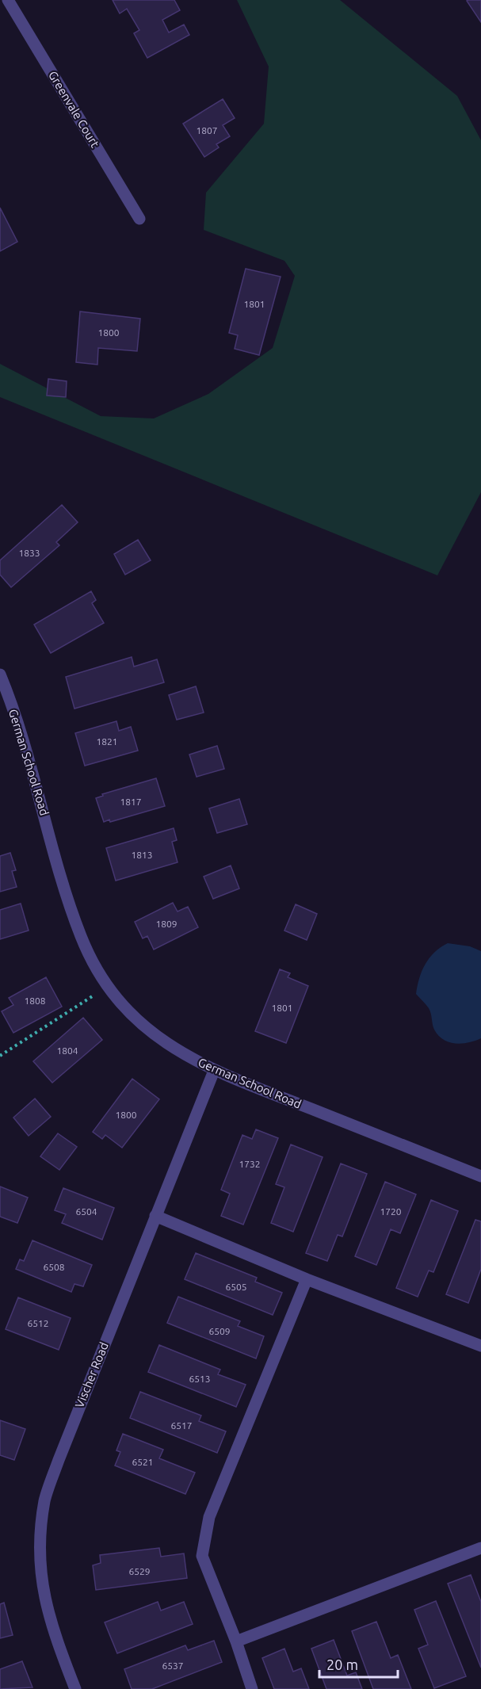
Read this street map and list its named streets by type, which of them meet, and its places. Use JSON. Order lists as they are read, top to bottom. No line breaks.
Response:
{"streets":{"street":["Greenvale Court","German School Road","Vischer Road"]},"crossings":[["German School Road","Vischer Road"]],"house_numbers":["1807","1801","1800","1833","1821","1817","1813","1809","1808","1801","1804","1800","1732","6504","1720","6508","6505","6512","6509","6513","6517","6521","6529","6537"],"scale_bar":"20 m"}
